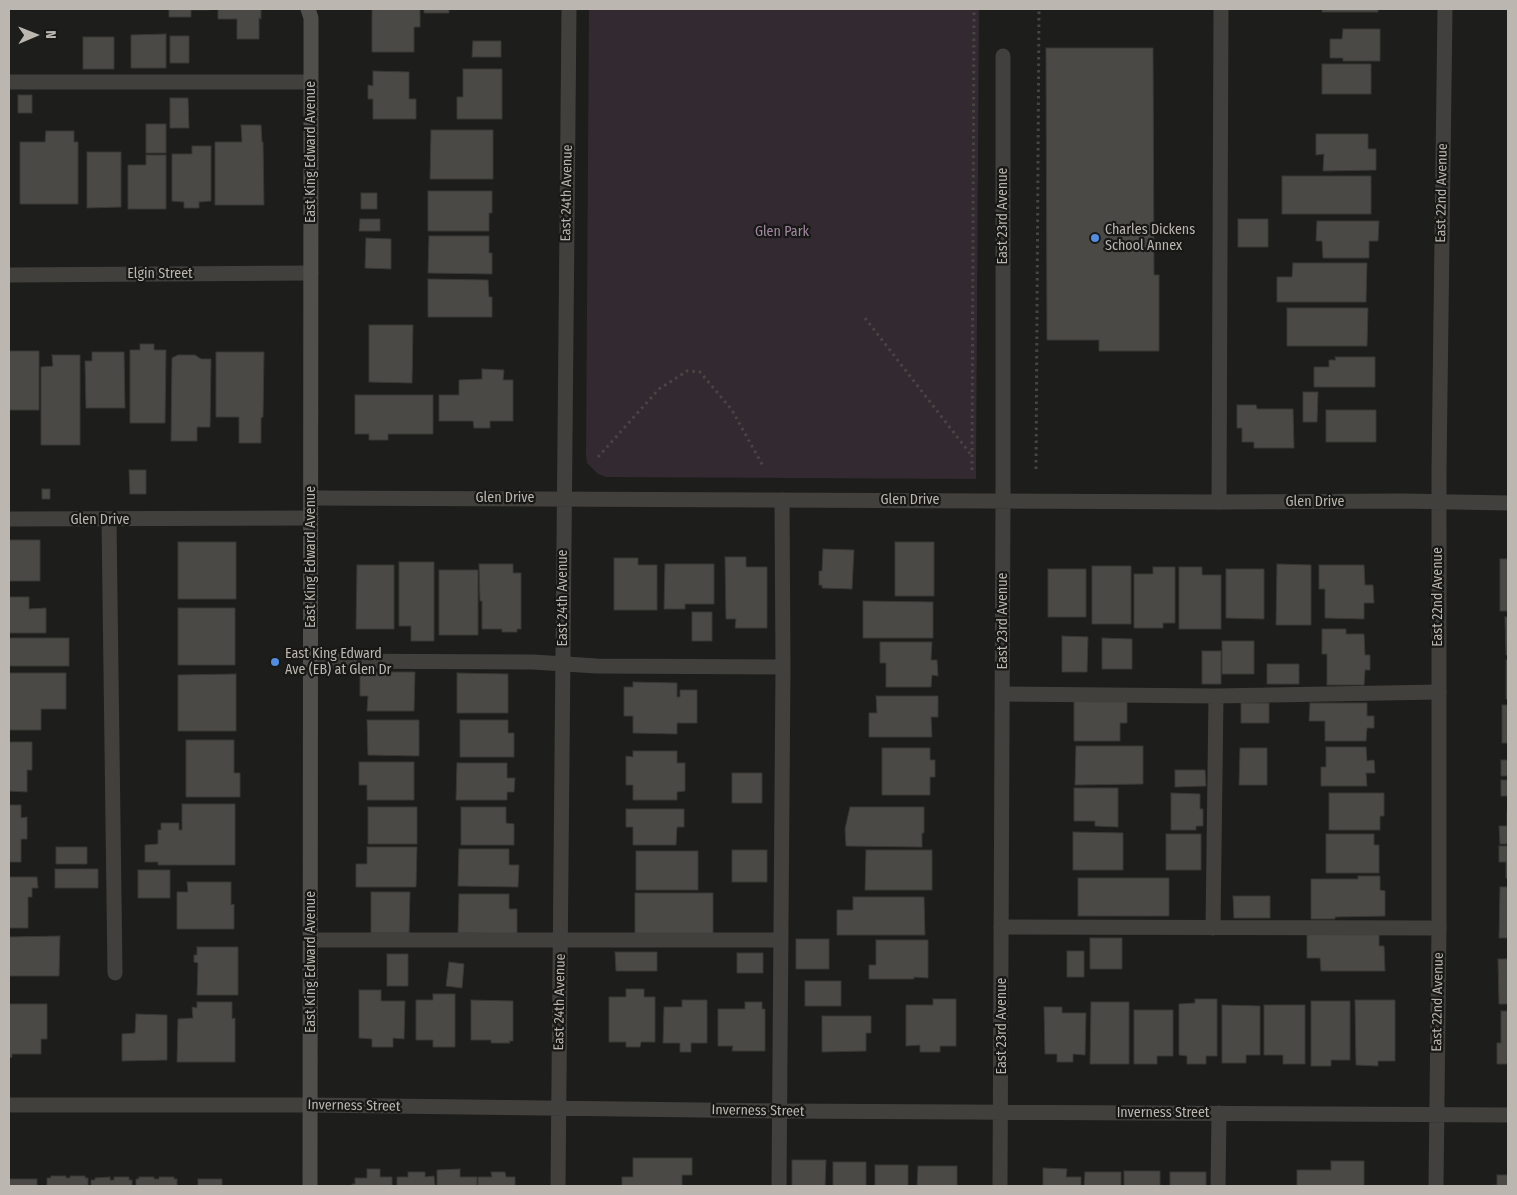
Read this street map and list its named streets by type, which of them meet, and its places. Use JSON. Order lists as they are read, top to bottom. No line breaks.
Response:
{"streets":{"main road":["East King Edward Avenue"],"street":["East 24th Avenue","East 22nd Avenue","East 23rd Avenue","Elgin Street","Glen Drive","Inverness Street"]},"crossings":[["East King Edward Avenue","Elgin Street"],["East King Edward Avenue","Glen Drive"],["East King Edward Avenue","Inverness Street"],["East 24th Avenue","Glen Drive"],["East 24th Avenue","Inverness Street"],["East 22nd Avenue","Glen Drive"],["East 22nd Avenue","Inverness Street"],["East 23rd Avenue","Glen Drive"],["East 23rd Avenue","Inverness Street"]],"parks":["Glen Park"],"places":["Charles Dickens School Annex","East King Edward Ave (EB) at Glen Dr"],"north":"right"}
